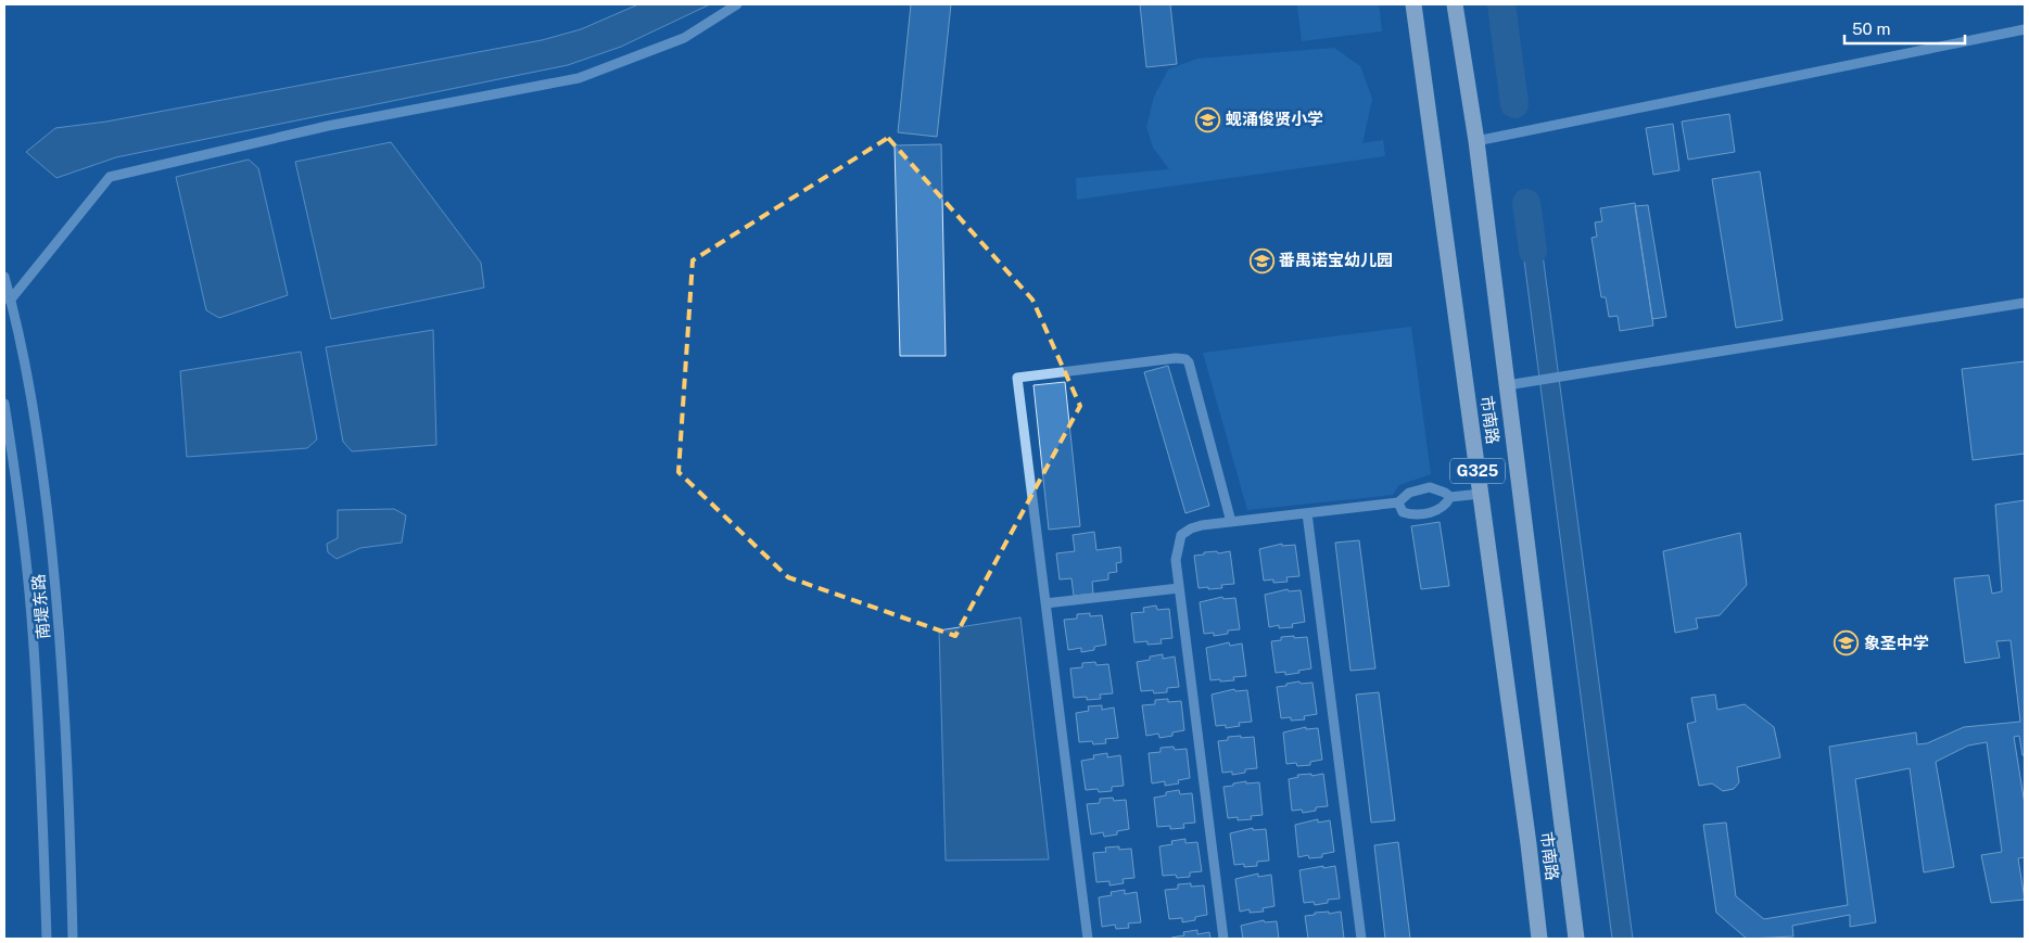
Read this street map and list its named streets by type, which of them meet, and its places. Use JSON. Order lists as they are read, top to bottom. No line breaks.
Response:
{"streets":{"highway":["市南路","G325"],"street":["南堤东路"]},"places":{"school or university":["蚬涌俊贤小学","番禺诺宝幼儿园","象圣中学"]},"scale_bar":"50 m"}
